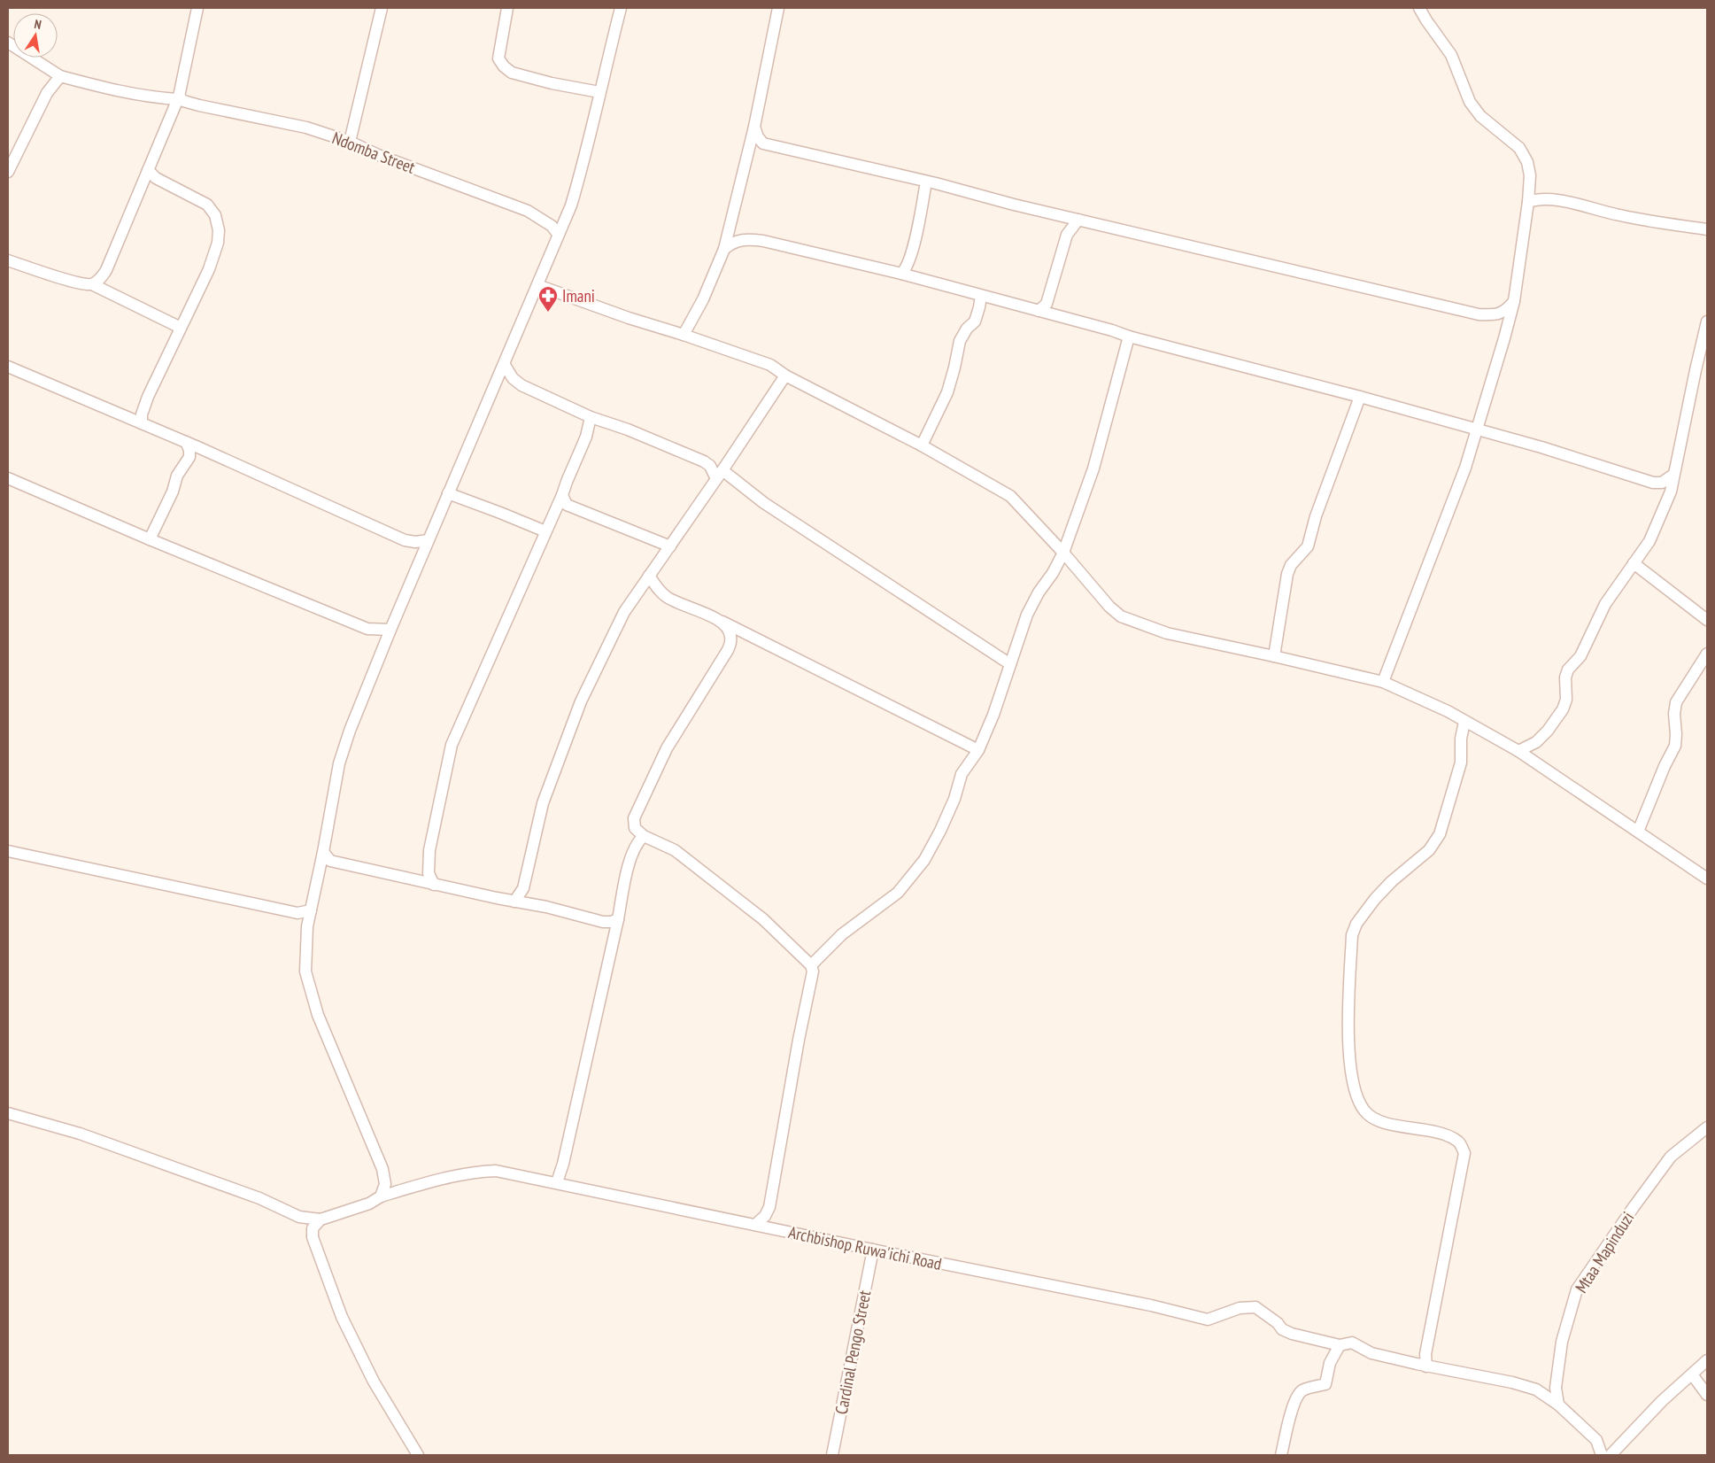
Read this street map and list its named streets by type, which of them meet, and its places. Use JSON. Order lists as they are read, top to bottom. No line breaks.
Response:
{"streets":{"street":["Ndomba Street","Archbishop Ruwa'ichi Road","Mtaa Mapinduzi","Cardinal Pengo Street"]},"crossings":[["Archbishop Ruwa'ichi Road","Mtaa Mapinduzi"],["Archbishop Ruwa'ichi Road","Cardinal Pengo Street"]],"places":{"pharmacy":["Imani"]},"north":"top"}
